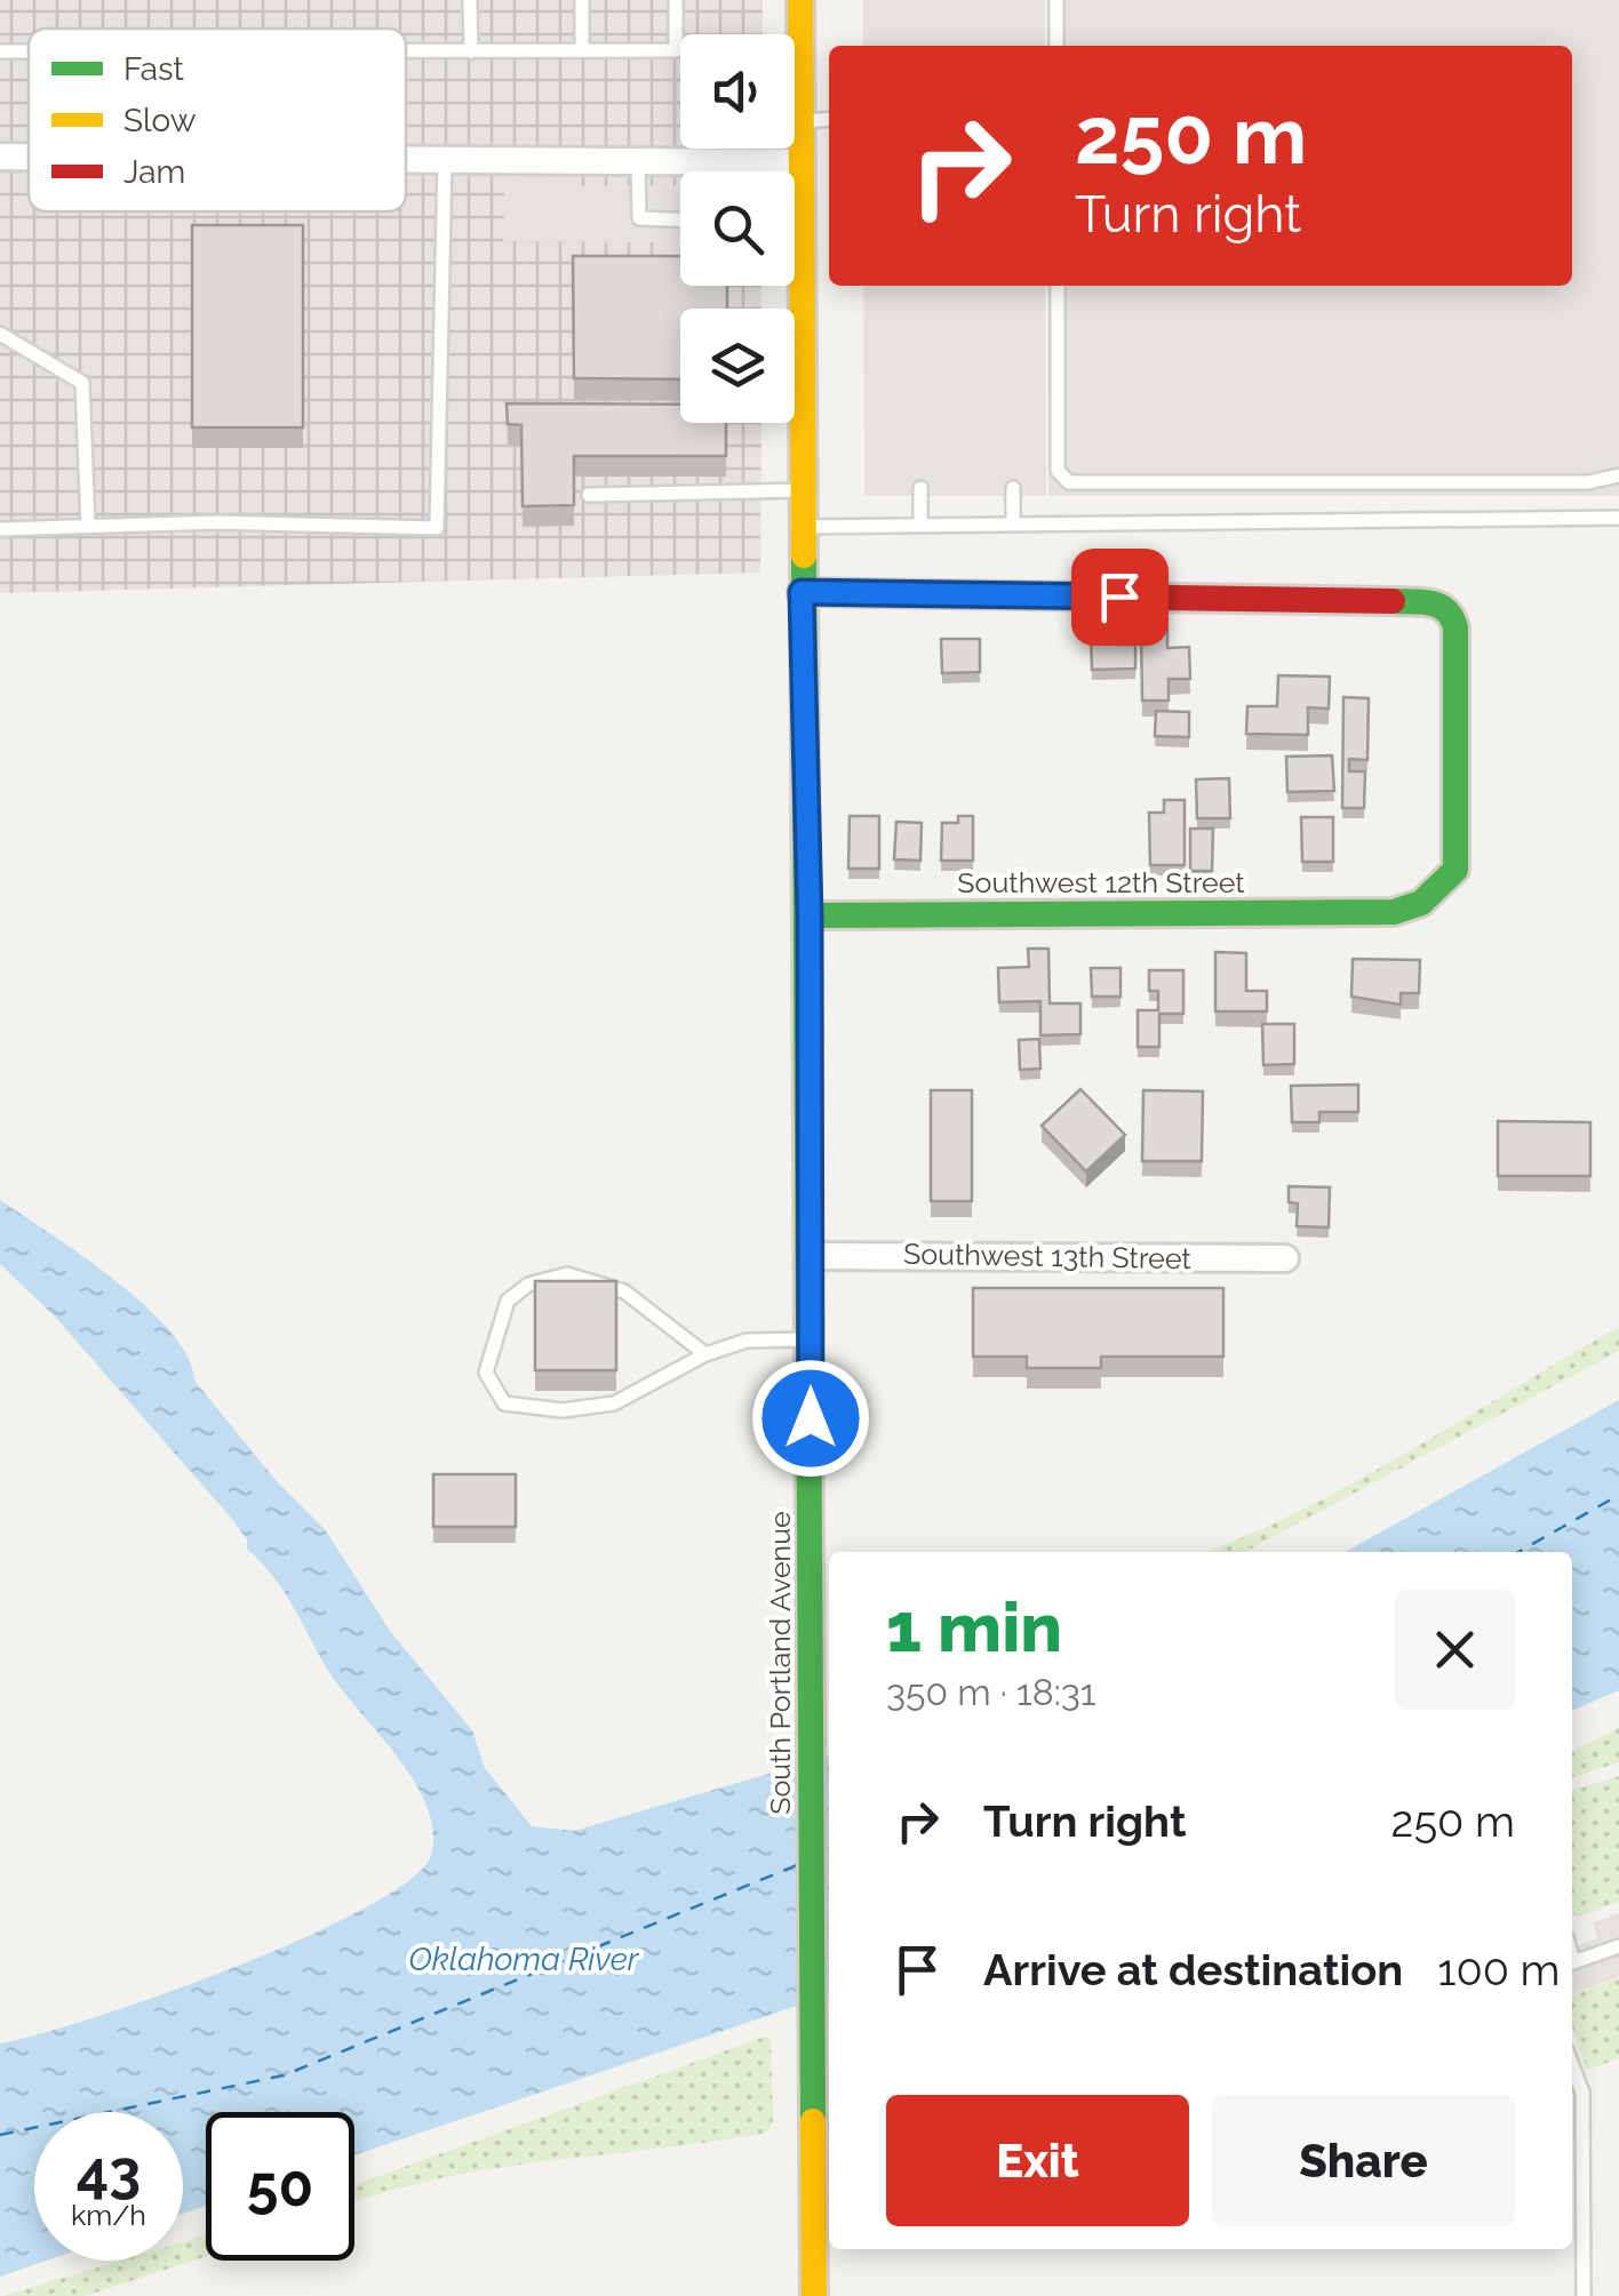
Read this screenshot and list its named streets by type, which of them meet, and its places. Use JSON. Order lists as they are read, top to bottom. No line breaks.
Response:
{"streets":{"main road":["Southwest 12th Street","South Portland Avenue"],"street":["Southwest 13th Street"]},"crossings":[["Southwest 12th Street","South Portland Avenue"],["Southwest 13th Street","South Portland Avenue"]],"water":["Oklahoma River"],"legend":["Fast","Slow","Jam"],"page":{"turn":["250 m","Turn right"],"heading":["1 min","350 m · 18:31"],"list":[{"name":"Turn right","value":"250 m"},{"name":"Arrive at destination","value":"100 m"}],"buttons":["Exit","Share"],"speed":"43 km/h","limit":"50"}}
